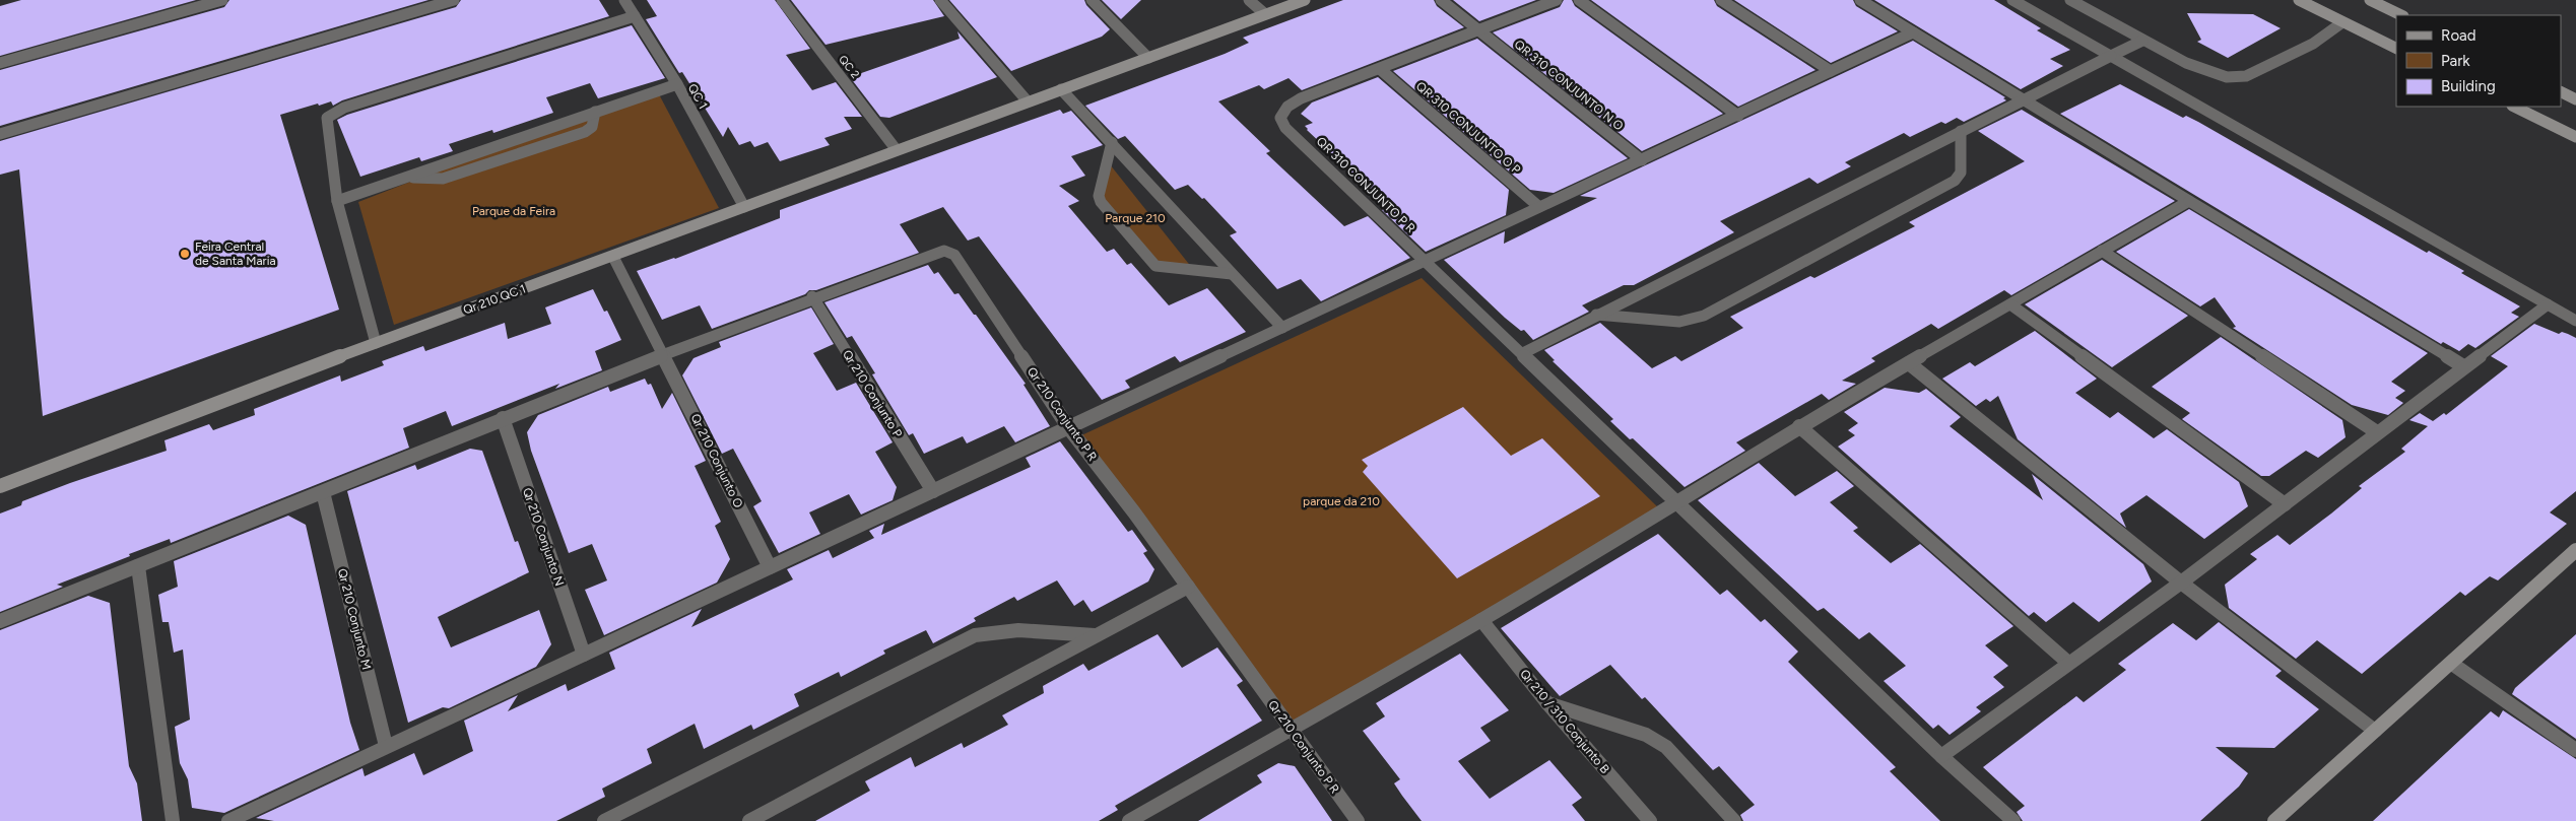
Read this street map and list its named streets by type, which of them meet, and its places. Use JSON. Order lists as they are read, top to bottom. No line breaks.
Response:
{"streets":{"street":["QC 2","QR 310 CONJUNTO N O","QC 1","QR 310 CONJUNTO O P","QR 310 CONJUNTO P R","Qr 210 QC 1","Qr 210 Conjunto P","Qr 210 Conjunto P R","Qr 210 Conjunto O","Qr 210 Conjunto N","Qr 210 Conjunto M","Qr 210 / 310 Conjunto B"]},"crossings":[["QC 2","Qr 210 QC 1"],["QC 1","Qr 210 QC 1"],["QR 310 CONJUNTO O P","QR 310 CONJUNTO P R"],["Qr 210 QC 1","Qr 210 Conjunto O"],["Qr 210 Conjunto P","Qr 210 Conjunto P R"],["Qr 210 Conjunto P R","Qr 210 Conjunto O"],["Qr 210 Conjunto P R","Qr 210 Conjunto N"],["Qr 210 Conjunto P R","Qr 210 Conjunto M"]],"parks":["Parque da Feira","Parque 210","parque da 210"],"places":["Feira Central de Santa Maria"],"legend":["Road","Park","Building"]}
